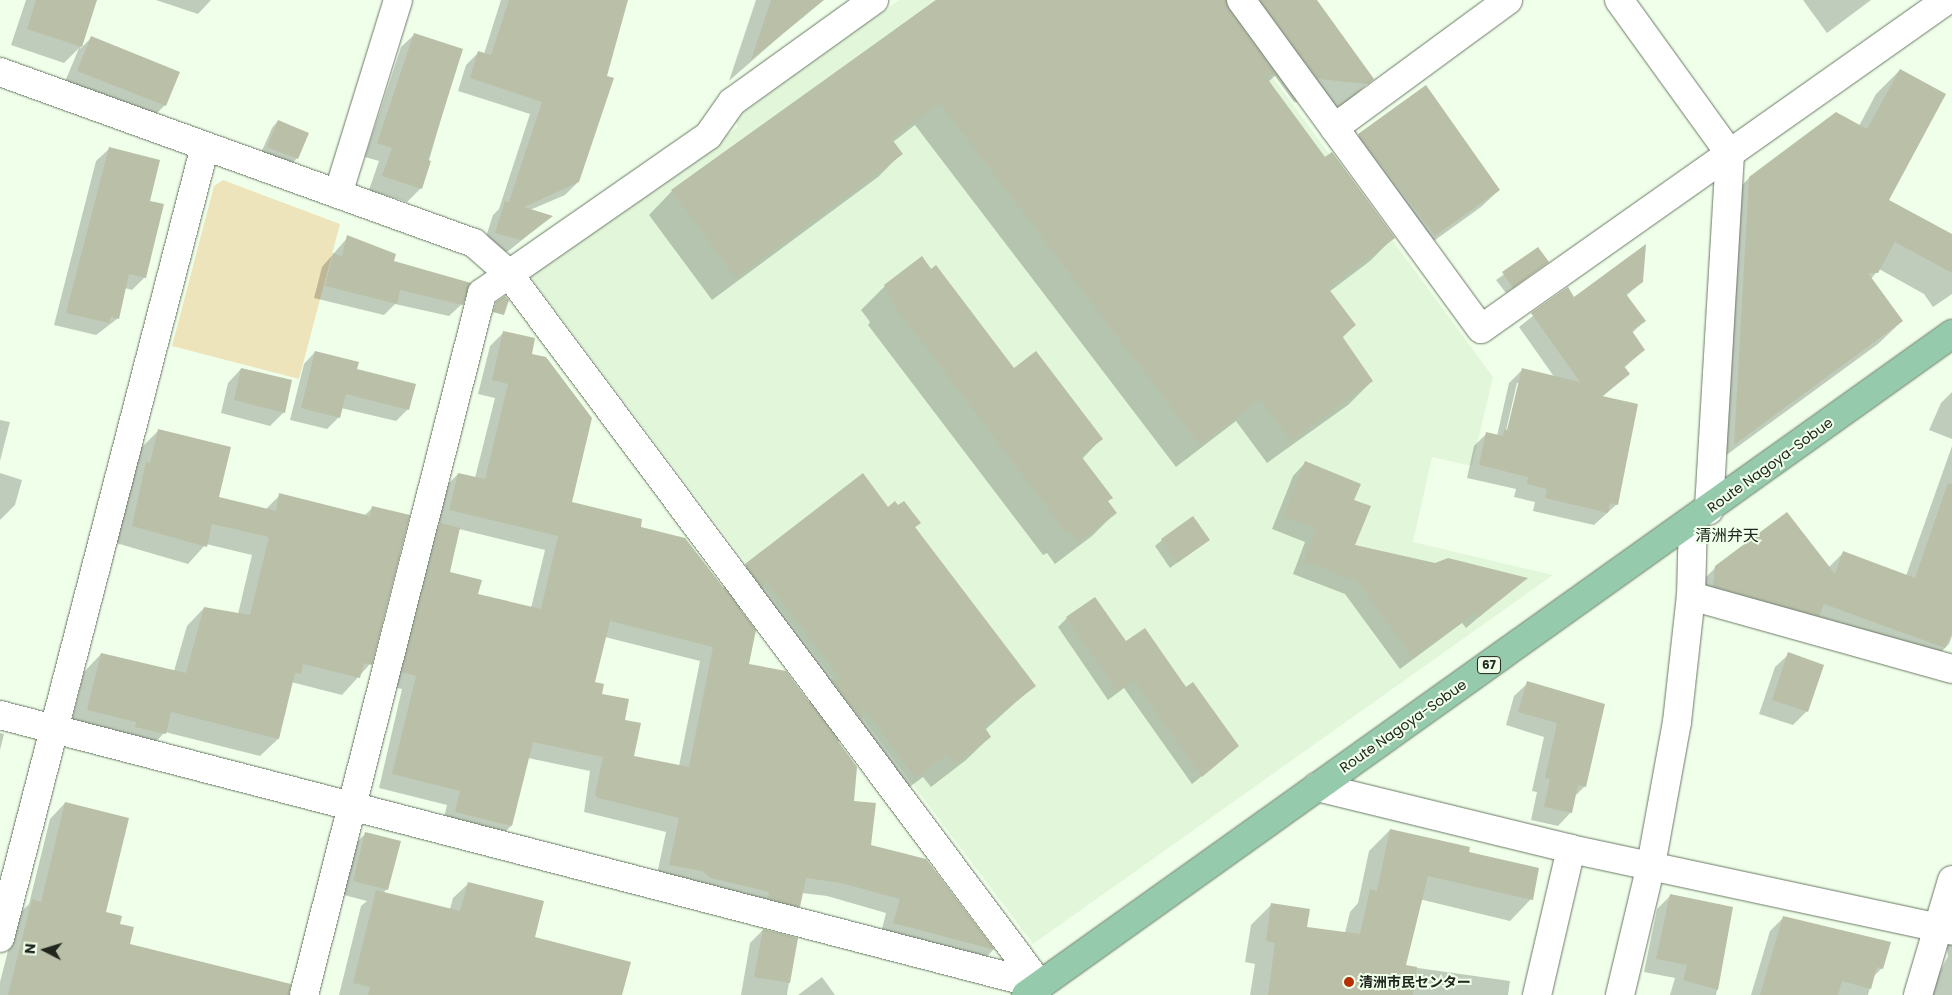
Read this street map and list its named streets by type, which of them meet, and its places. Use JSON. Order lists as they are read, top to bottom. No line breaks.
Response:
{"streets":{"main road":["Route Nagoya-Sobue","67"]},"districts":["清洲弁天"],"places":["清洲市民センター"],"north":"left"}
